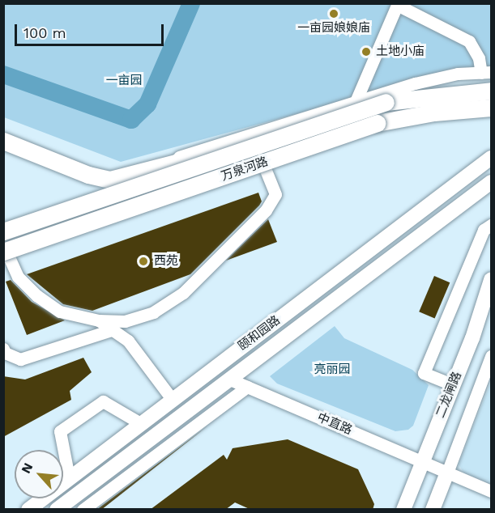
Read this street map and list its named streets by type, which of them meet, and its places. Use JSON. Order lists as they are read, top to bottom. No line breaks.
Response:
{"streets":{"highway":["万泉河路"],"main road":["颐和园路","二龙闸路"],"street":["中直路"]},"crossings":[["颐和园路","中直路"],["二龙闸路","中直路"]],"parks":["一亩园","亮丽园"],"places":["一亩园娘娘庙","土地小庙","西苑"],"scale_bar":"100 m","north":"top left"}
